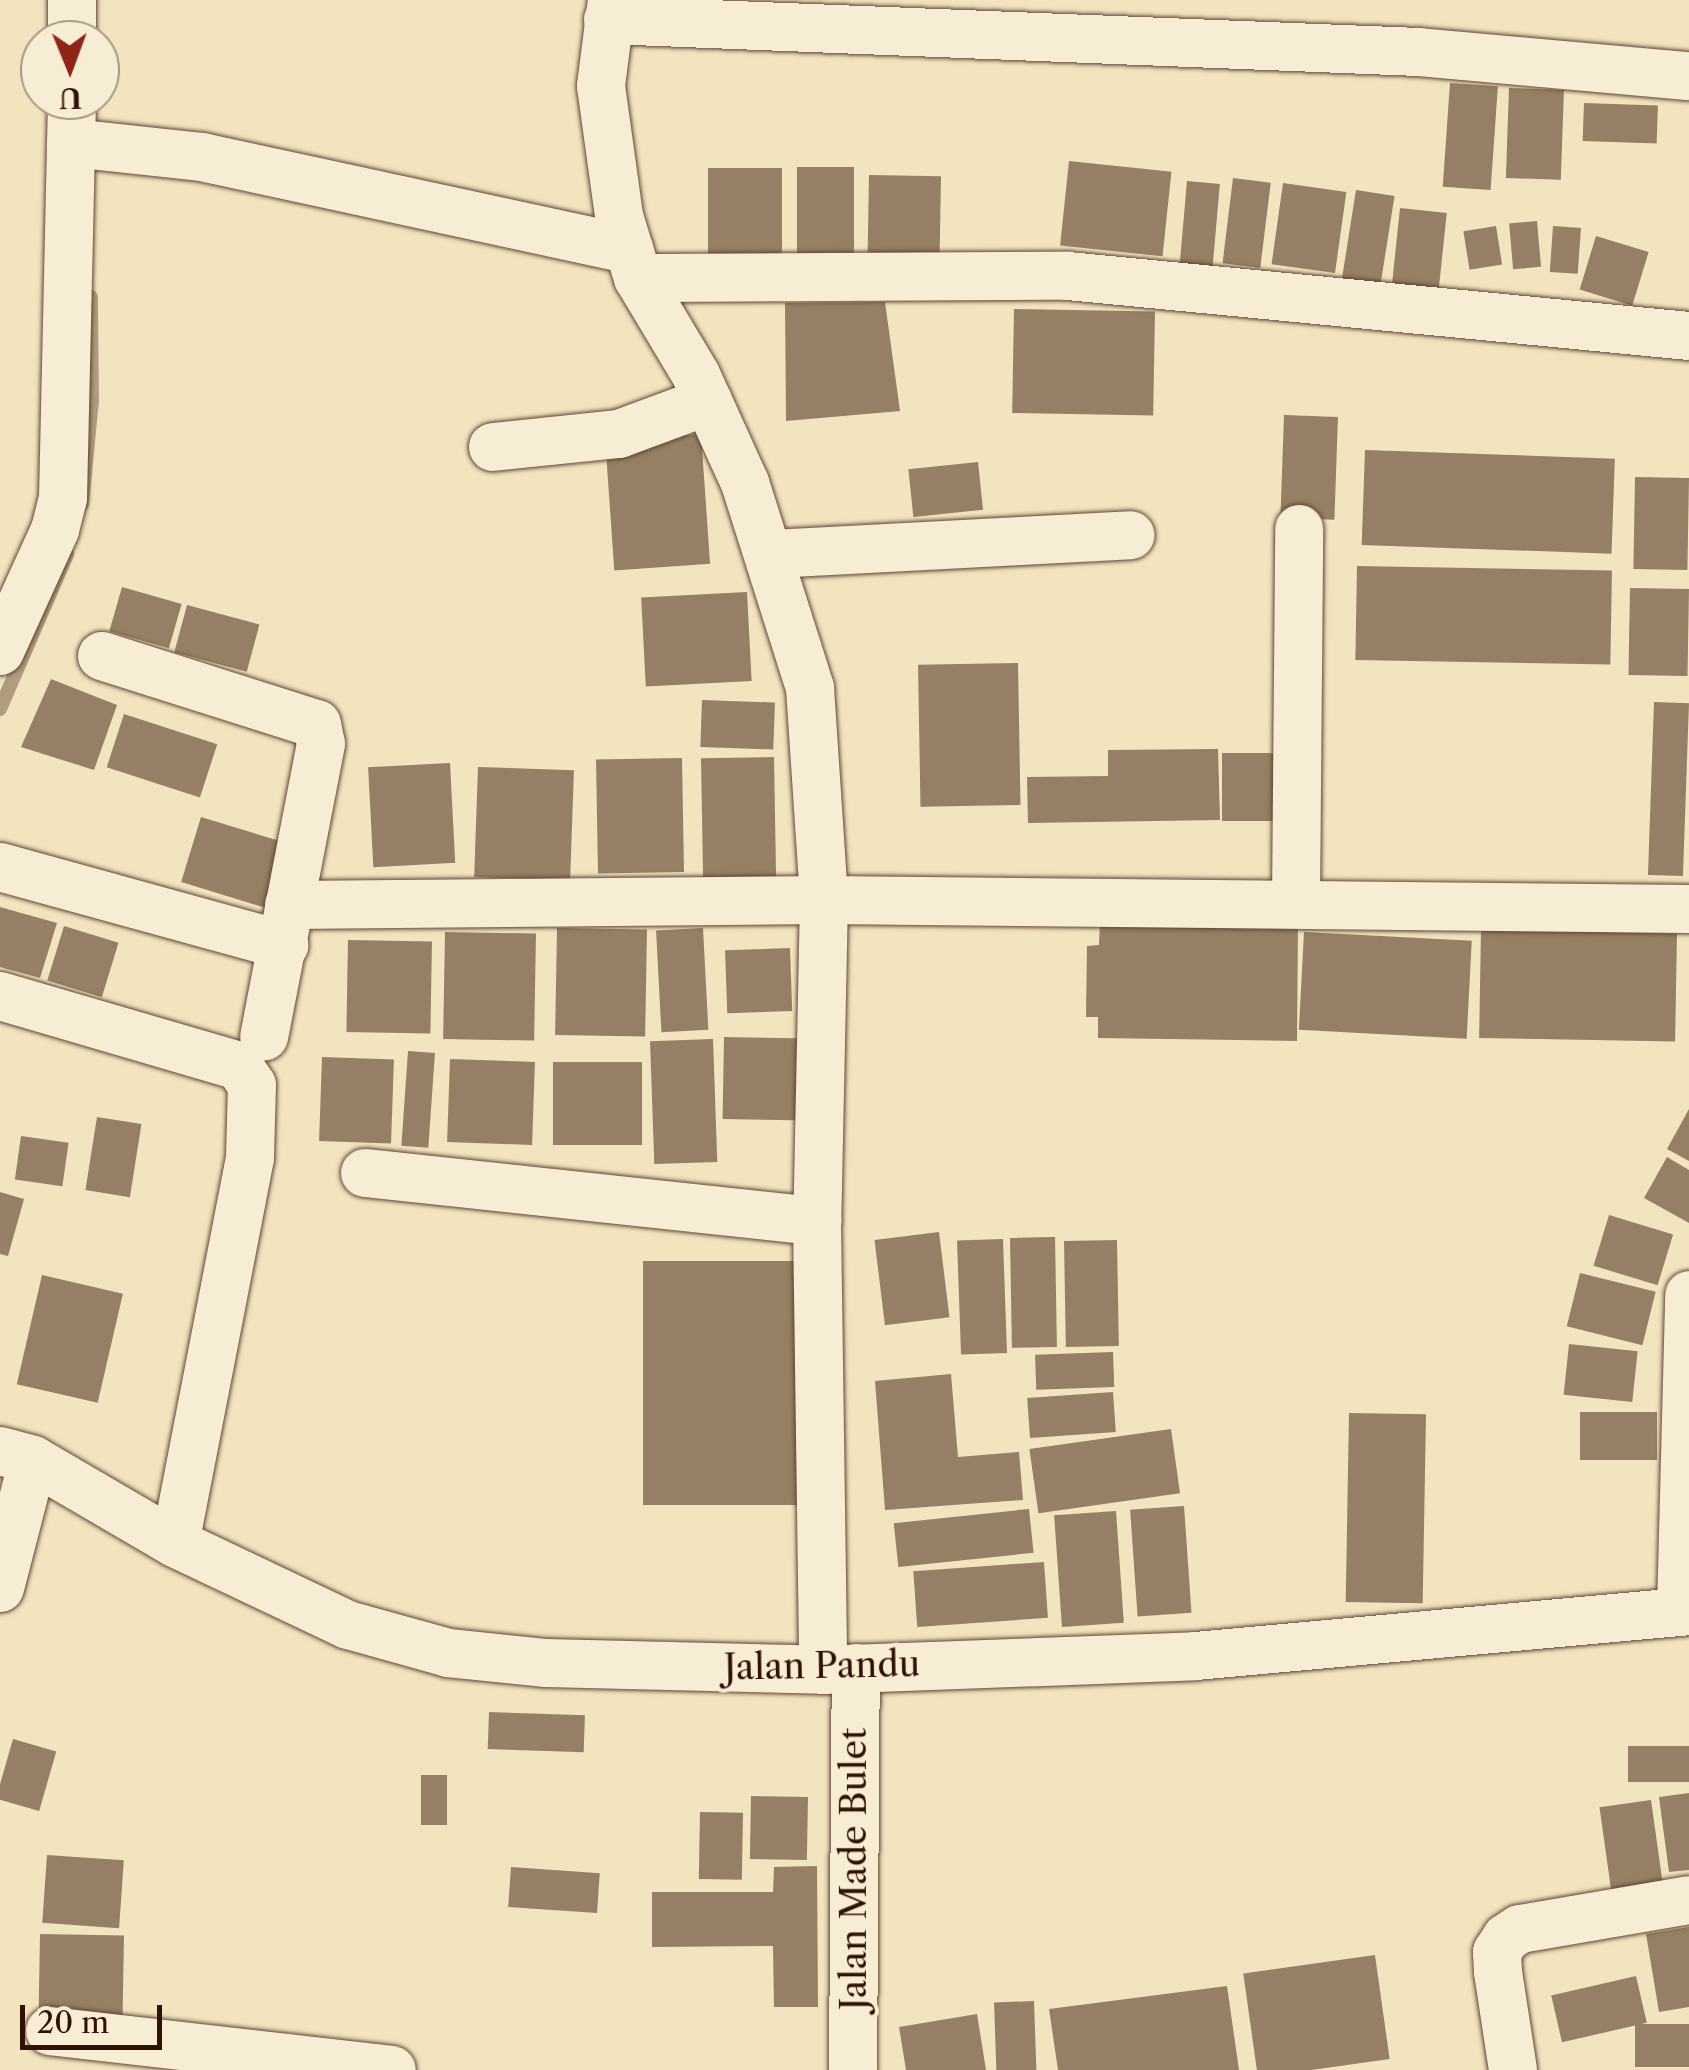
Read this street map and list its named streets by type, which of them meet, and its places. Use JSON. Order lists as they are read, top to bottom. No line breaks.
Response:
{"streets":{"street":["Jalan Pandu","Jalan Made Bulet"]},"crossings":[["Jalan Pandu","Jalan Made Bulet"]],"scale_bar":"20 m","north":"bottom"}
